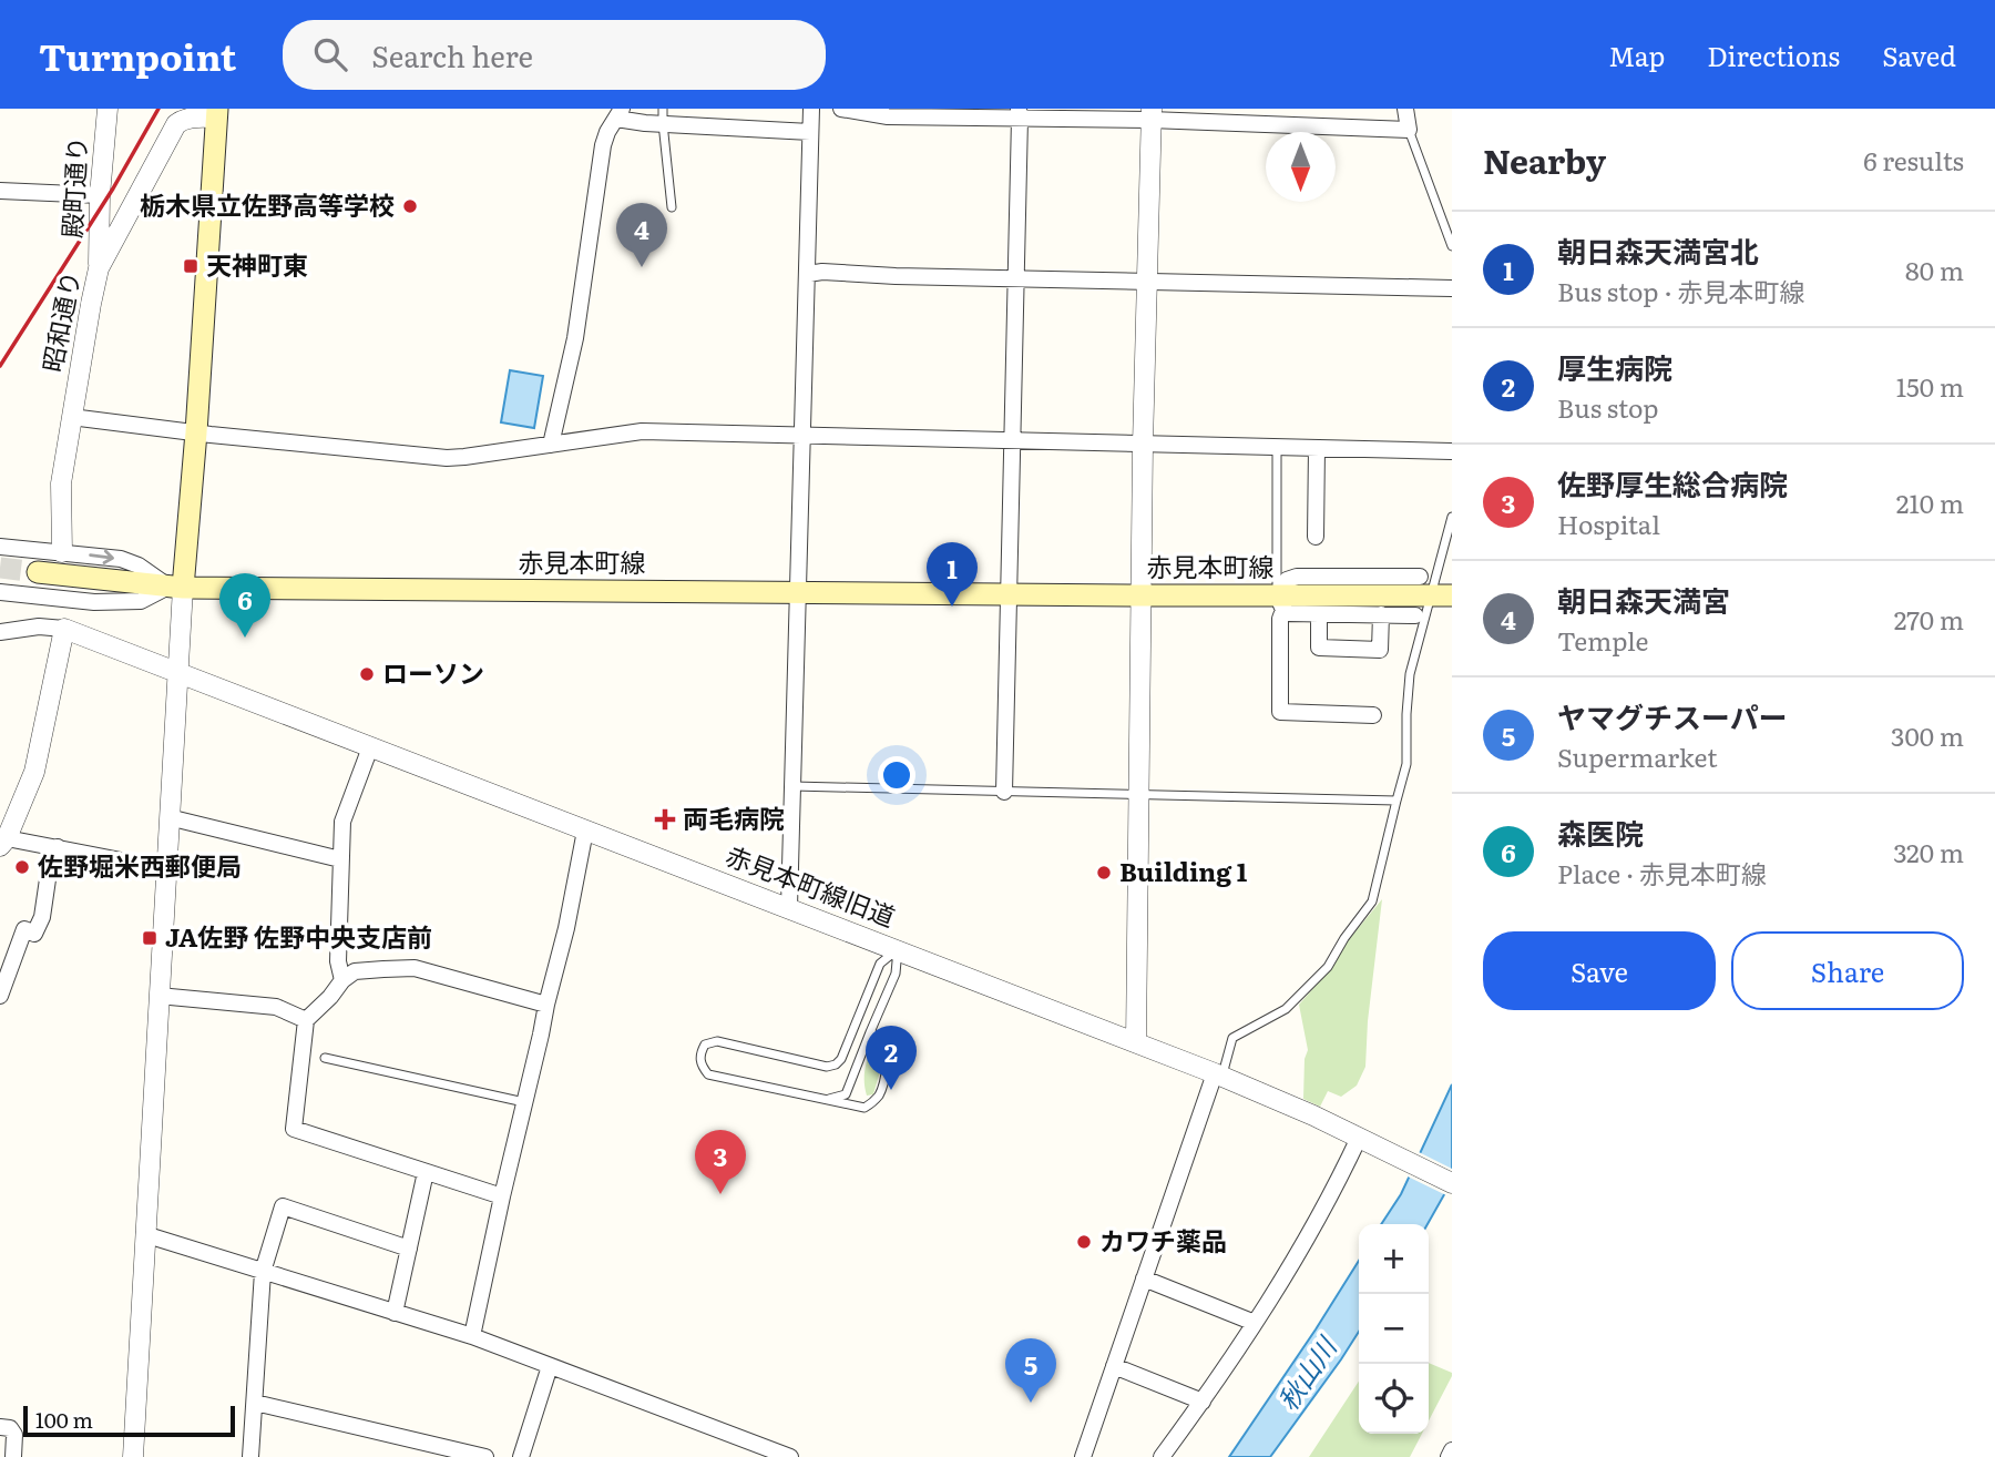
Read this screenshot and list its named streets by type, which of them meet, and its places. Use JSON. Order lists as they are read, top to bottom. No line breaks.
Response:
{"streets":{"main road":["赤見本町線"],"street":["殿町通り","昭和通り","赤見本町線旧道"]},"crossings":[["殿町通り","昭和通り"]],"water":["秋山川"],"places":{"other":["栃木県立佐野高等学校","ローソン","佐野堀米西郵便局","Building 1","カワチ薬品"],"transit":["天神町東","JA佐野 佐野中央支店前"],"health":["両毛病院"]},"scale_bar":"100 m","north":"bottom","page":{"header":"Turnpoint","search":"Search here","nav":["Map","Directions","Saved"],"heading":["Nearby","6 results"],"pins":["4","1","6","2","3","5"],"list":[{"mark":"1","name":"朝日森天満宮北","note":"Bus stop · 赤見本町線","value":"80 m"},{"mark":"2","name":"厚生病院","note":"Bus stop","value":"150 m"},{"mark":"3","name":"佐野厚生総合病院","note":"Hospital","value":"210 m"},{"mark":"4","name":"朝日森天満宮","note":"Temple","value":"270 m"},{"mark":"5","name":"ヤマグチスーパー","note":"Supermarket","value":"300 m"},{"mark":"6","name":"森医院","note":"Place · 赤見本町線","value":"320 m"}],"buttons":["Save","Share"],"map_buttons":["+","−"],"scale":"100 m"}}
